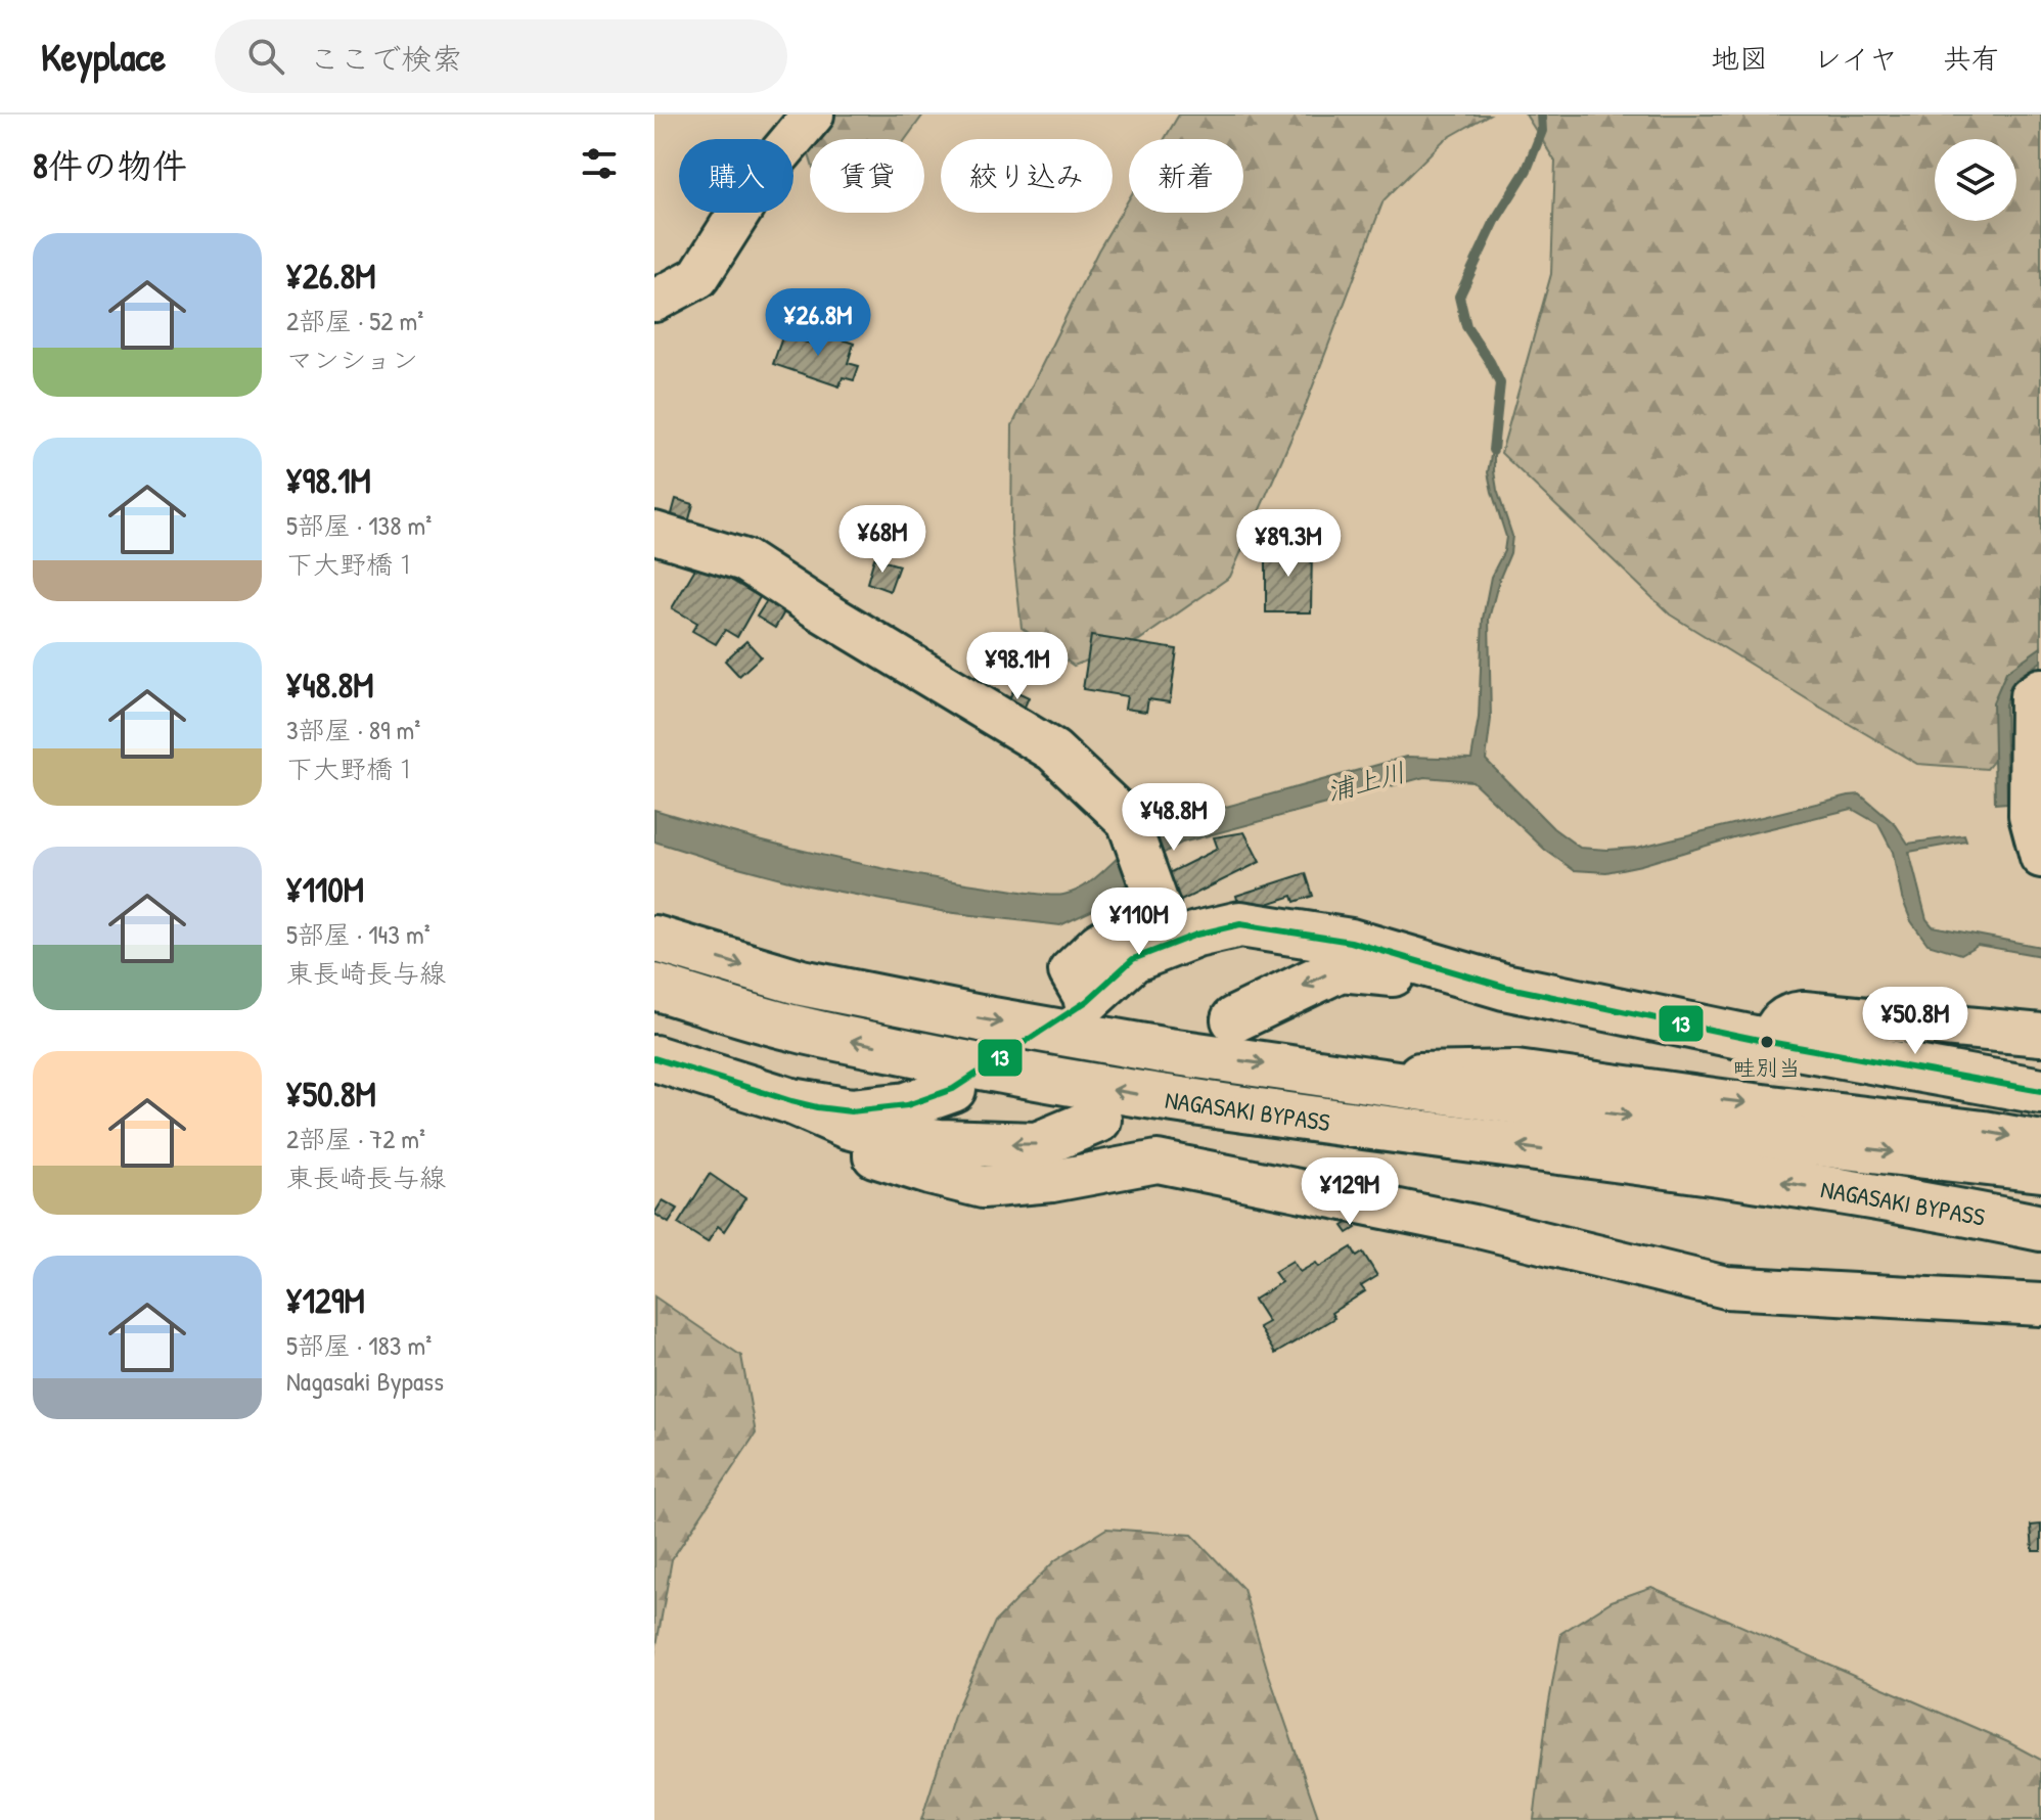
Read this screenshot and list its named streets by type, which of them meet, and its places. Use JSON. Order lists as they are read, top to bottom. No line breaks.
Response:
{"streets":{"main road":["NAGASAKI BYPASS"]},"water":["浦上川"],"places":["畦別当"],"lines":["transit line 13"],"page":{"header":"Keyplace","search":"ここで検索","nav":["地図","レイヤ","共有"],"heading":"8件の物件","chip":["購入","賃貸","絞り込み","新着"],"list":[{"name":"¥26.8M","note":"2部屋 · 52 m² · マンション"},{"name":"¥98.1M","note":"5部屋 · 138 m² · 下大野橋１"},{"name":"¥48.8M","note":"3部屋 · 89 m² · 下大野橋１"},{"name":"¥110M","note":"5部屋 · 143 m² · 東長崎長与線"},{"name":"¥50.8M","note":"2部屋 · 72 m² · 東長崎長与線"},{"name":"¥129M","note":"5部屋 · 183 m² · Nagasaki Bypass"}],"price":["¥26.8M","¥68M","¥89.3M","¥98.1M","¥48.8M","¥110M","¥50.8M","¥129M"]}}
